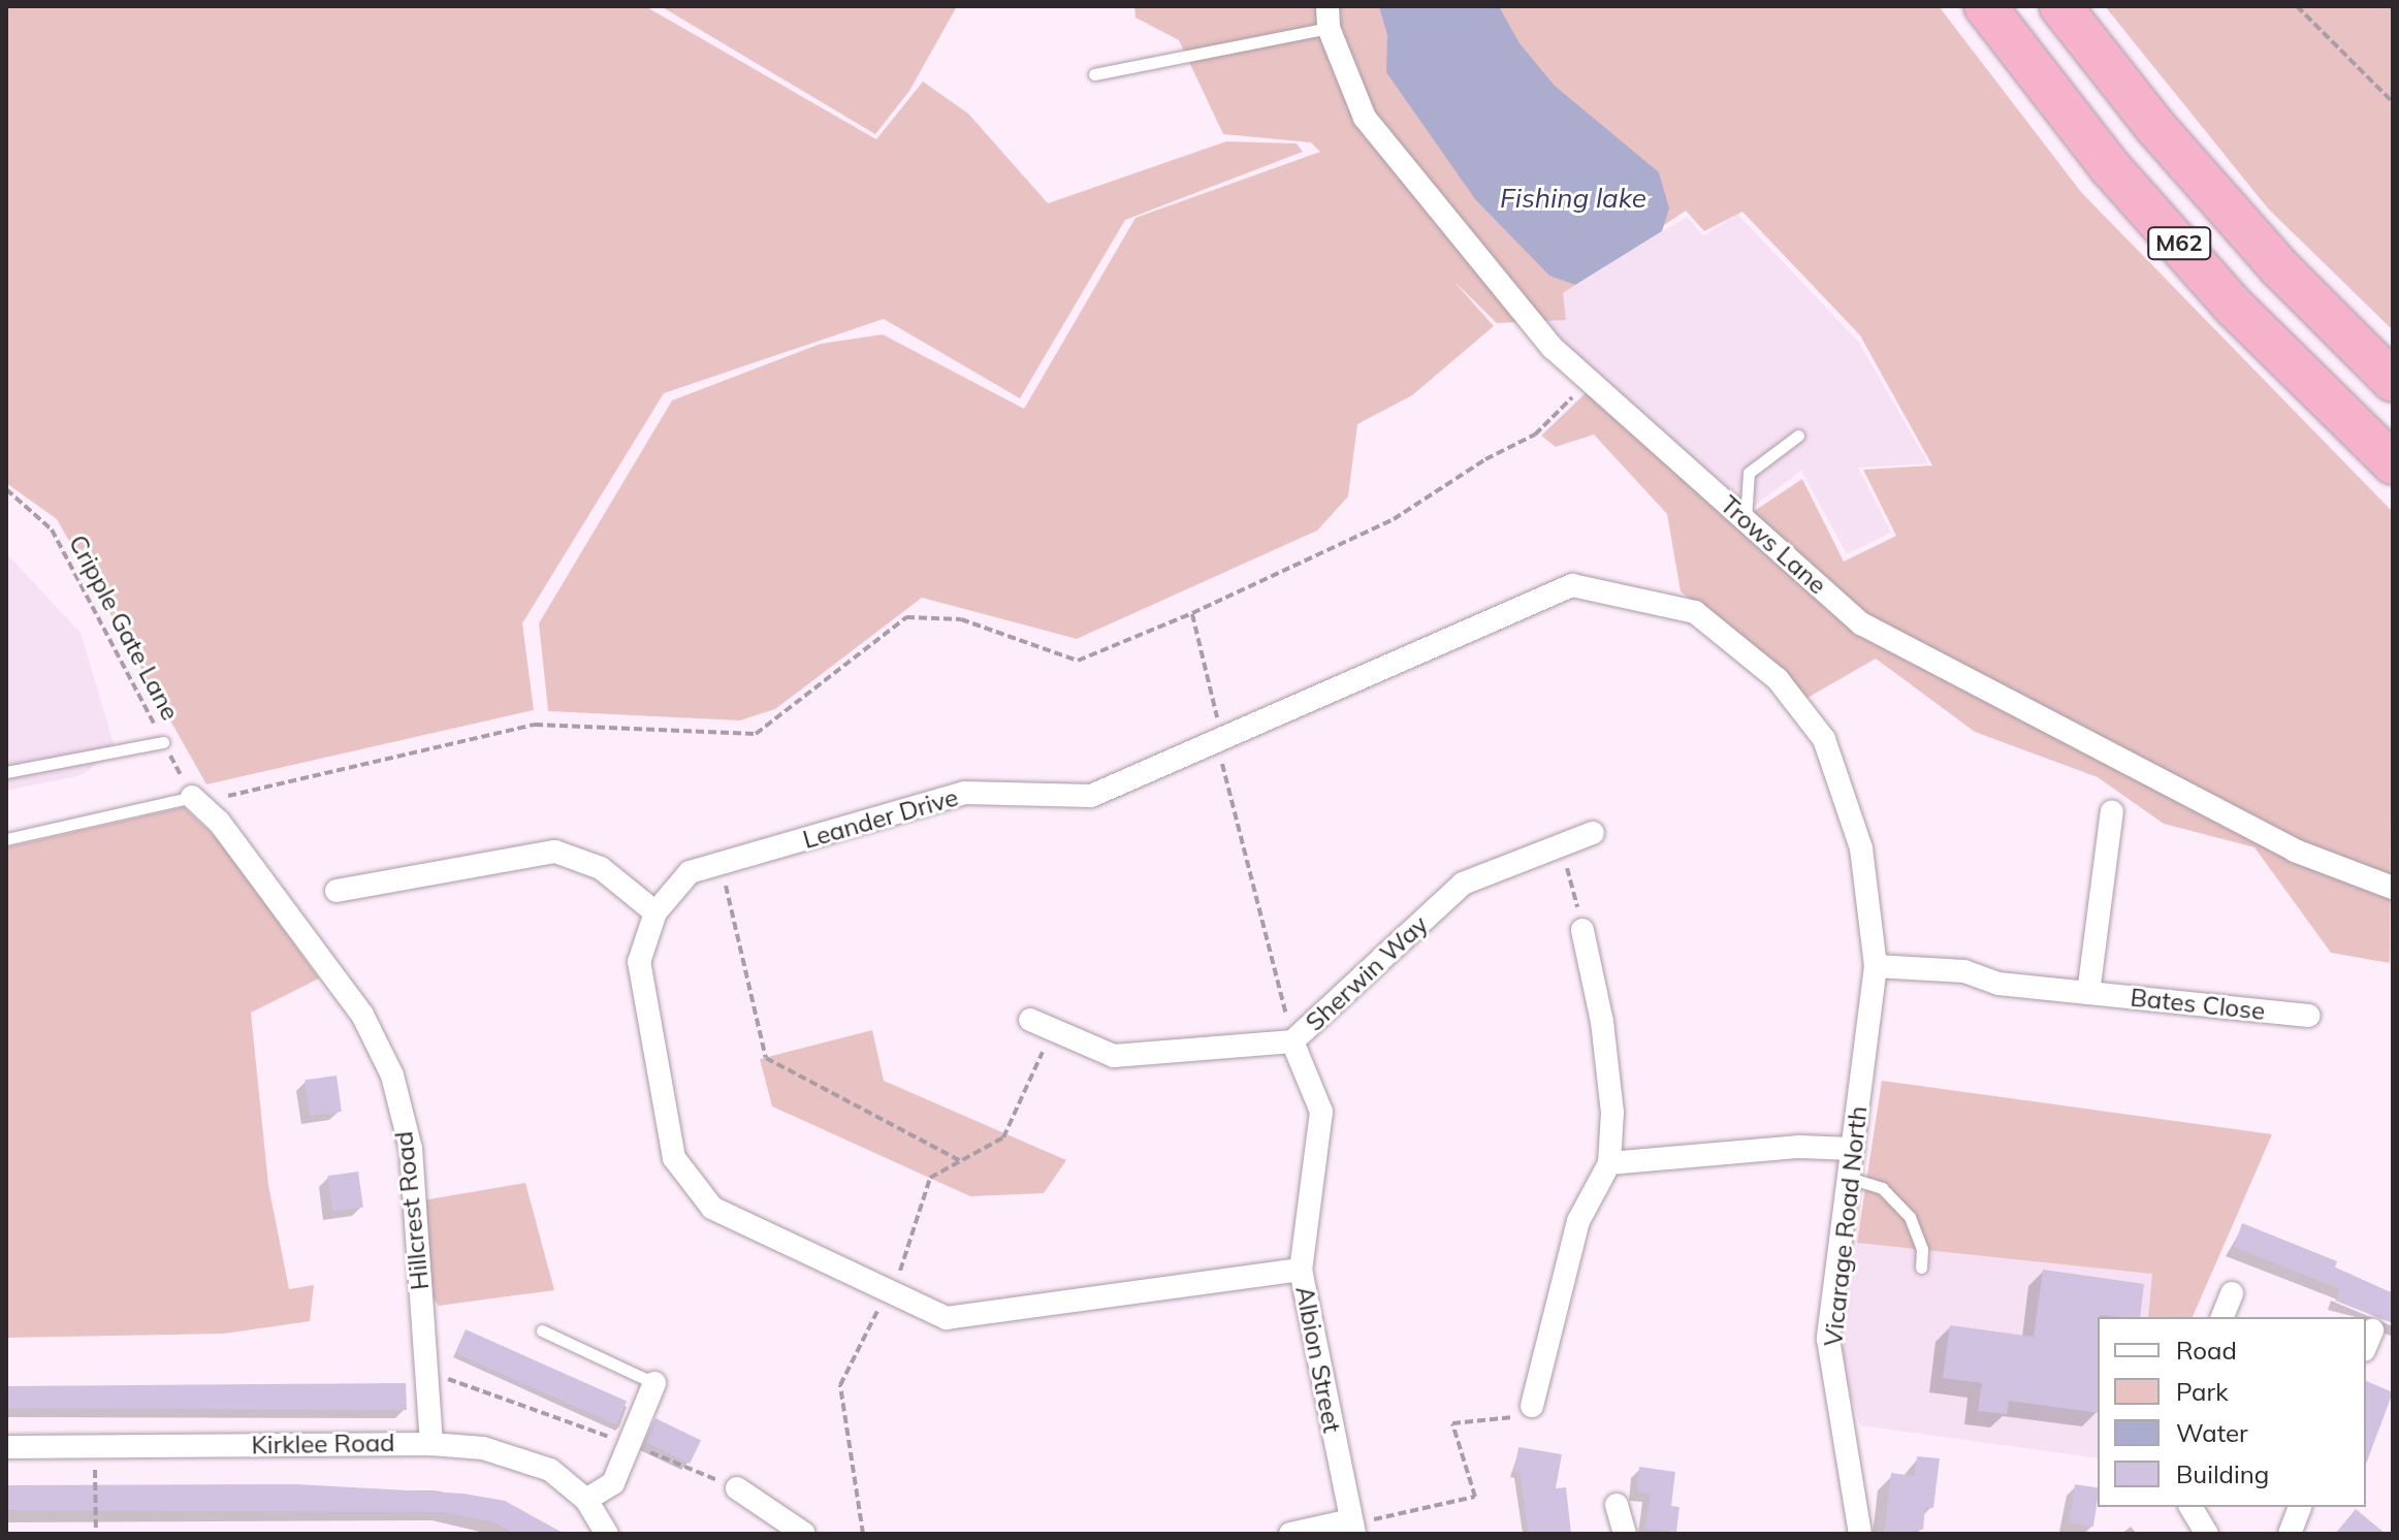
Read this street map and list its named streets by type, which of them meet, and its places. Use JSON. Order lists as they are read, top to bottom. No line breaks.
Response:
{"streets":{"highway":["M62"],"street":["Trows Lane","Leander Drive","Sherwin Way","Bates Close","Hillcrest Road","Vicarage Road North","Albion Street","Kirklee Road"],"path":["Cripple Gate Lane"]},"crossings":[["Cripple Gate Lane","Hillcrest Road"],["Leander Drive","Bates Close"],["Leander Drive","Vicarage Road North"],["Leander Drive","Albion Street"],["Sherwin Way","Albion Street"],["Bates Close","Vicarage Road North"],["Hillcrest Road","Kirklee Road"]],"water":["Fishing lake"],"legend":["Road","Park","Water","Building"]}
